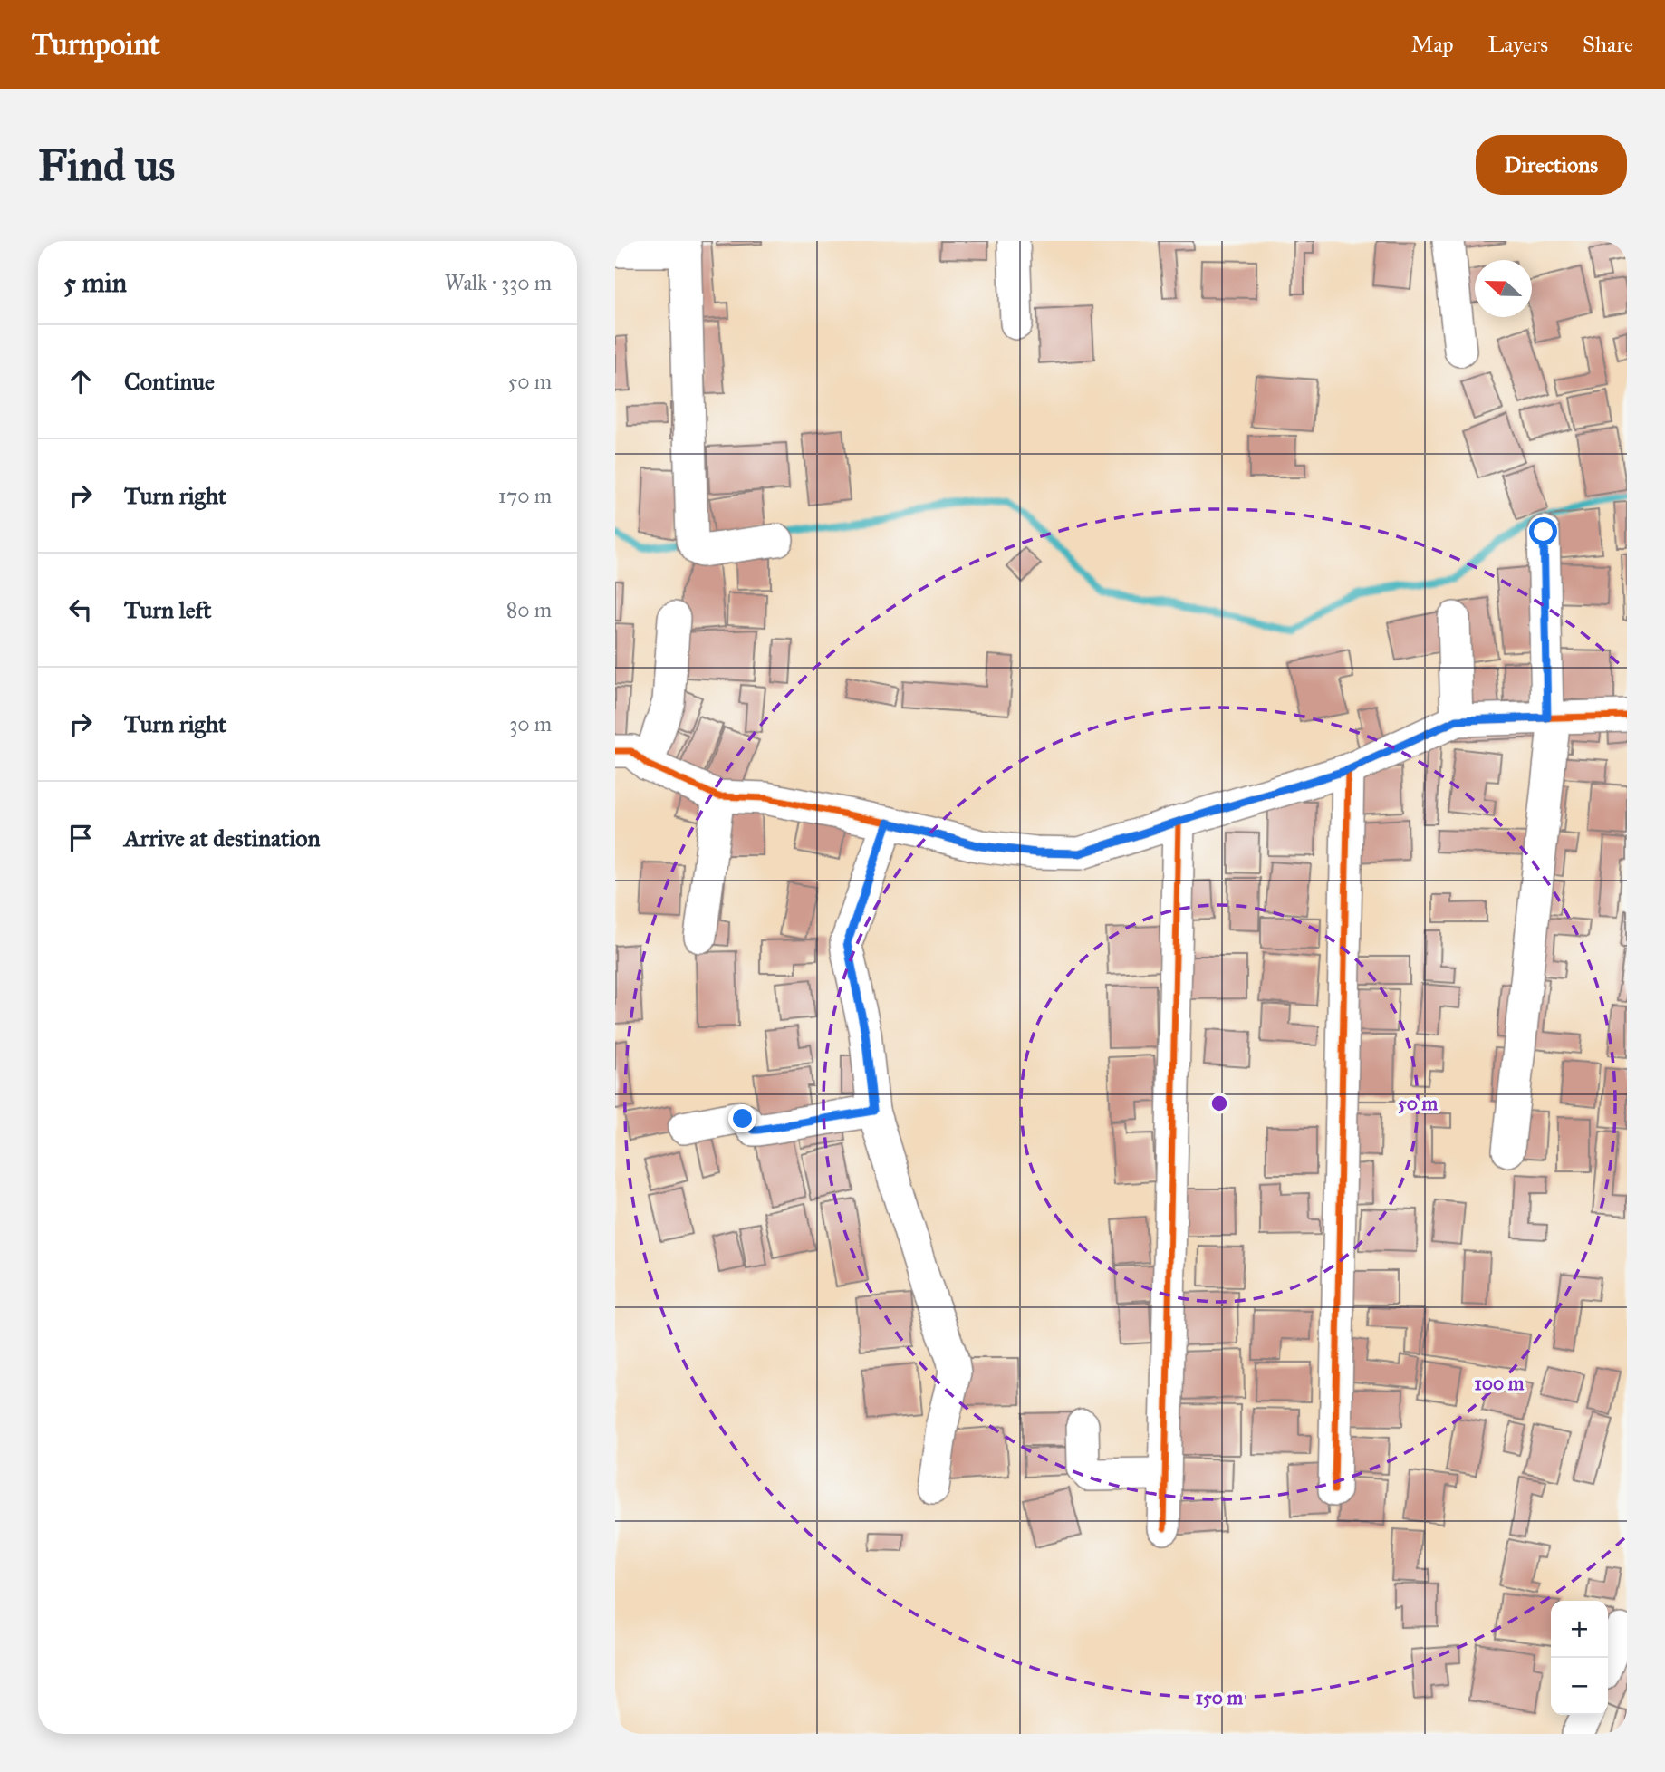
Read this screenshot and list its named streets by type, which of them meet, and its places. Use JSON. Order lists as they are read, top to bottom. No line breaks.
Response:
{"north":"left","page":{"header":"Turnpoint","nav":["Map","Layers","Share"],"buttons":"Directions","title":"Find us","heading":["5 min","Walk · 330 m"],"list":[["Continue","50 m"],["Turn right","170 m"],["Turn left","80 m"],["Turn right","30 m"],"Arrive at destination"],"map_buttons":["+","−"]},"rings":["50 m","100 m","150 m"]}
